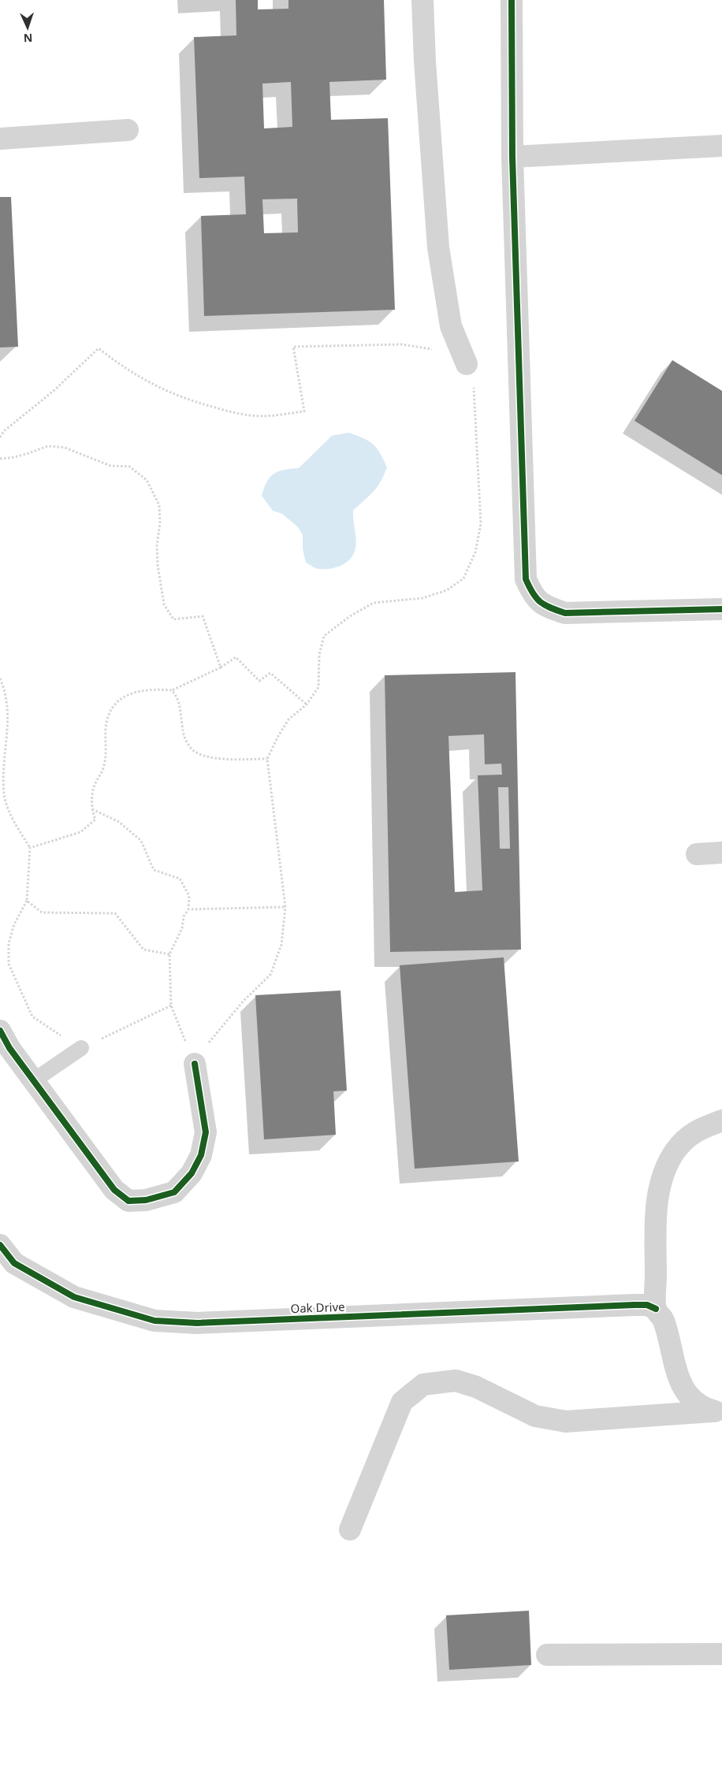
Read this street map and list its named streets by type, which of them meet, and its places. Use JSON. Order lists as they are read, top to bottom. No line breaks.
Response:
{"streets":{"street":["Oak Drive"]},"north":"bottom"}
